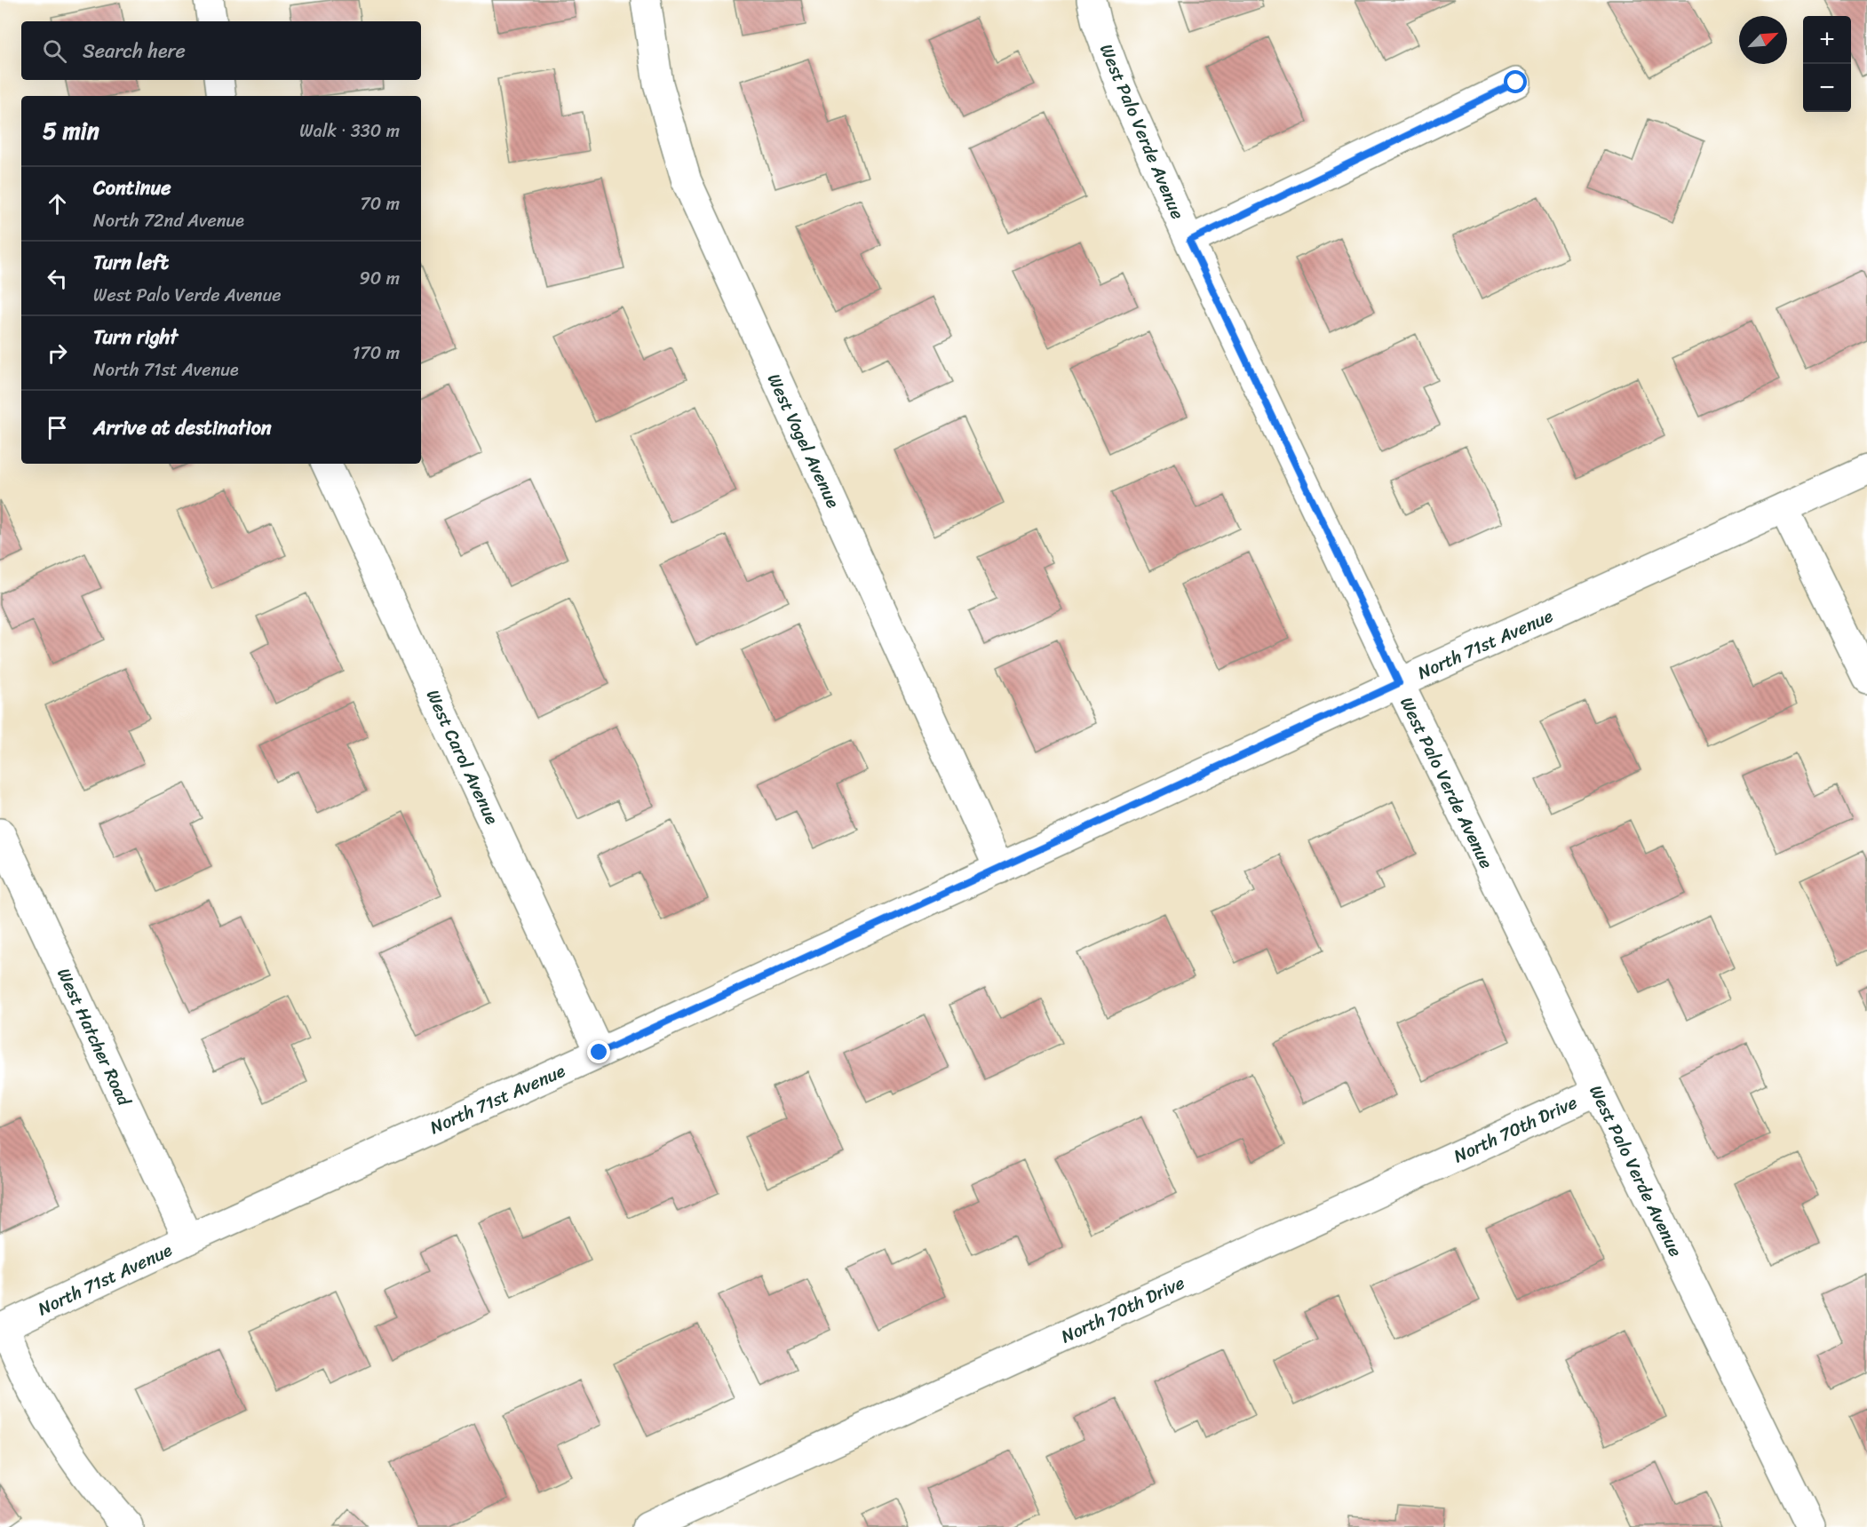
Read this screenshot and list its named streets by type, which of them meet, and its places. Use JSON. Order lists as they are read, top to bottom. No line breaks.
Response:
{"streets":{"street":["West Palo Verde Avenue","West Vogel Avenue","North 71st Avenue","West Carol Avenue","West Hatcher Road","North 70th Drive"]},"crossings":[["West Palo Verde Avenue","North 71st Avenue"],["West Palo Verde Avenue","North 70th Drive"],["West Vogel Avenue","North 71st Avenue"],["North 71st Avenue","West Carol Avenue"],["North 71st Avenue","West Hatcher Road"]],"north":"top right","page":{"map_buttons":["+","−"],"search":"Search here","heading":["5 min","Walk · 330 m"],"list":[["Continue","North 72nd Avenue","70 m"],["Turn left","West Palo Verde Avenue","90 m"],["Turn right","North 71st Avenue","170 m"],"Arrive at destination"]}}
